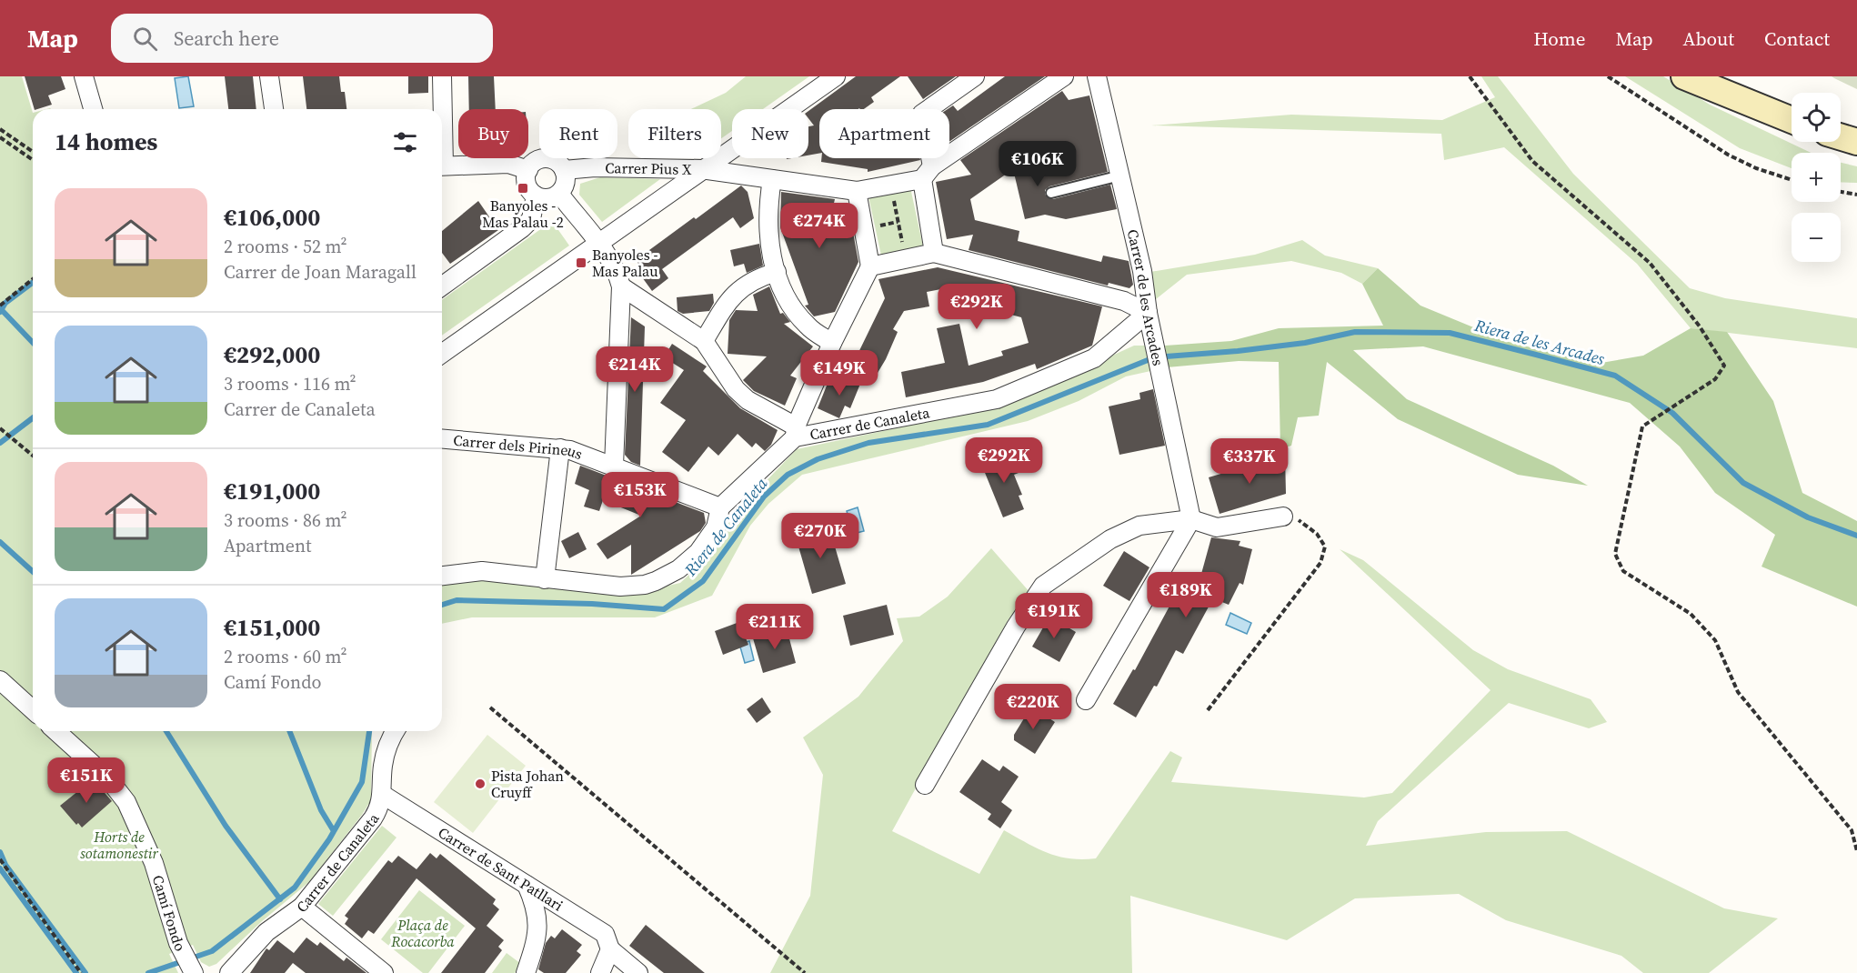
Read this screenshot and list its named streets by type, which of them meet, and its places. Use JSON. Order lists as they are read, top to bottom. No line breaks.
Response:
{"streets":{"street":["Carrer Pius X","Carrer de les Arcades","Carrer de Canaleta","Carrer dels Pirineus","Carrer de Sant Patllari","Camí Fondo"]},"crossings":[["Carrer de les Arcades","Carrer de Canaleta"],["Carrer de Canaleta","Carrer dels Pirineus"],["Carrer de Canaleta","Carrer de Sant Patllari"]],"water":["Riera de les Arcades","Riera de Canaleta"],"parks":["Horts de sotamonestir","Plaça de Rocacorba"],"places":{"transit":["Banyoles - Mas Palau -2","Banyoles - Mas Palau"],"other":["Pista Johan Cruyff"]},"page":{"header":"Map","search":"Search here","nav":["Home","Map","About","Contact"],"map_buttons":["+","−"],"chip":["Buy","Rent","Filters","New","Apartment"],"heading":"14 homes","price":["€106K","€274K","€292K","€214K","€149K","€292K","€337K","€153K","€270K","€189K","€191K","€211K","€220K","€151K"],"list":[{"name":"€106,000","note":"2 rooms · 52 m² · Carrer de Joan Maragall"},{"name":"€292,000","note":"3 rooms · 116 m² · Carrer de Canaleta"},{"name":"€191,000","note":"3 rooms · 86 m² · Apartment"},{"name":"€151,000","note":"2 rooms · 60 m² · Camí Fondo"}]}}
